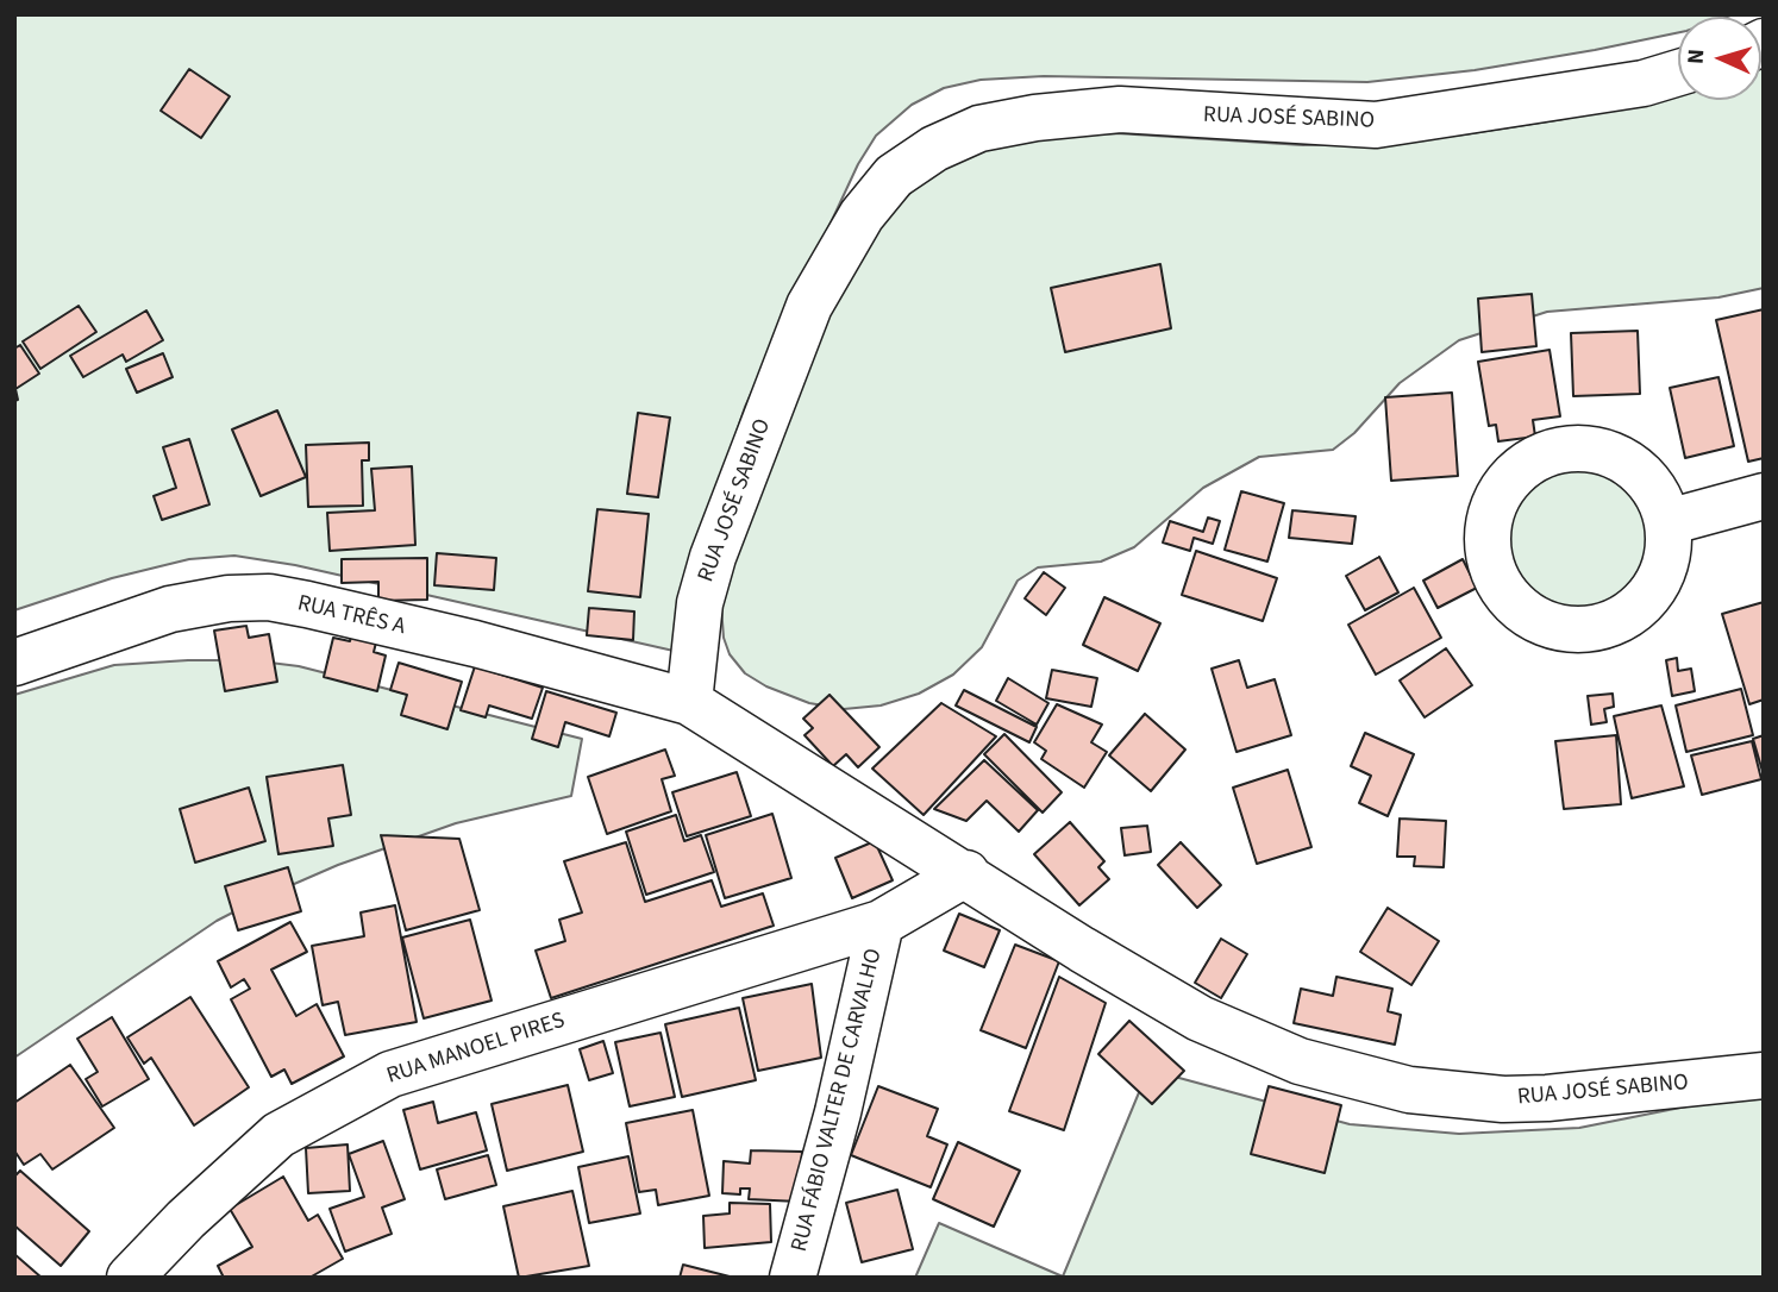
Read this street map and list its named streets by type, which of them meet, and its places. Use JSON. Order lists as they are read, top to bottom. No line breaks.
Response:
{"streets":{"street":["RUA JOSÉ SABINO","RUA TRÊS A","RUA MANOEL PIRES","RUA FÁBIO VALTER DE CARVALHO"]},"crossings":[["RUA JOSÉ SABINO","RUA TRÊS A"],["RUA JOSÉ SABINO","RUA FÁBIO VALTER DE CARVALHO"],["RUA MANOEL PIRES","RUA FÁBIO VALTER DE CARVALHO"]],"north":"left"}
